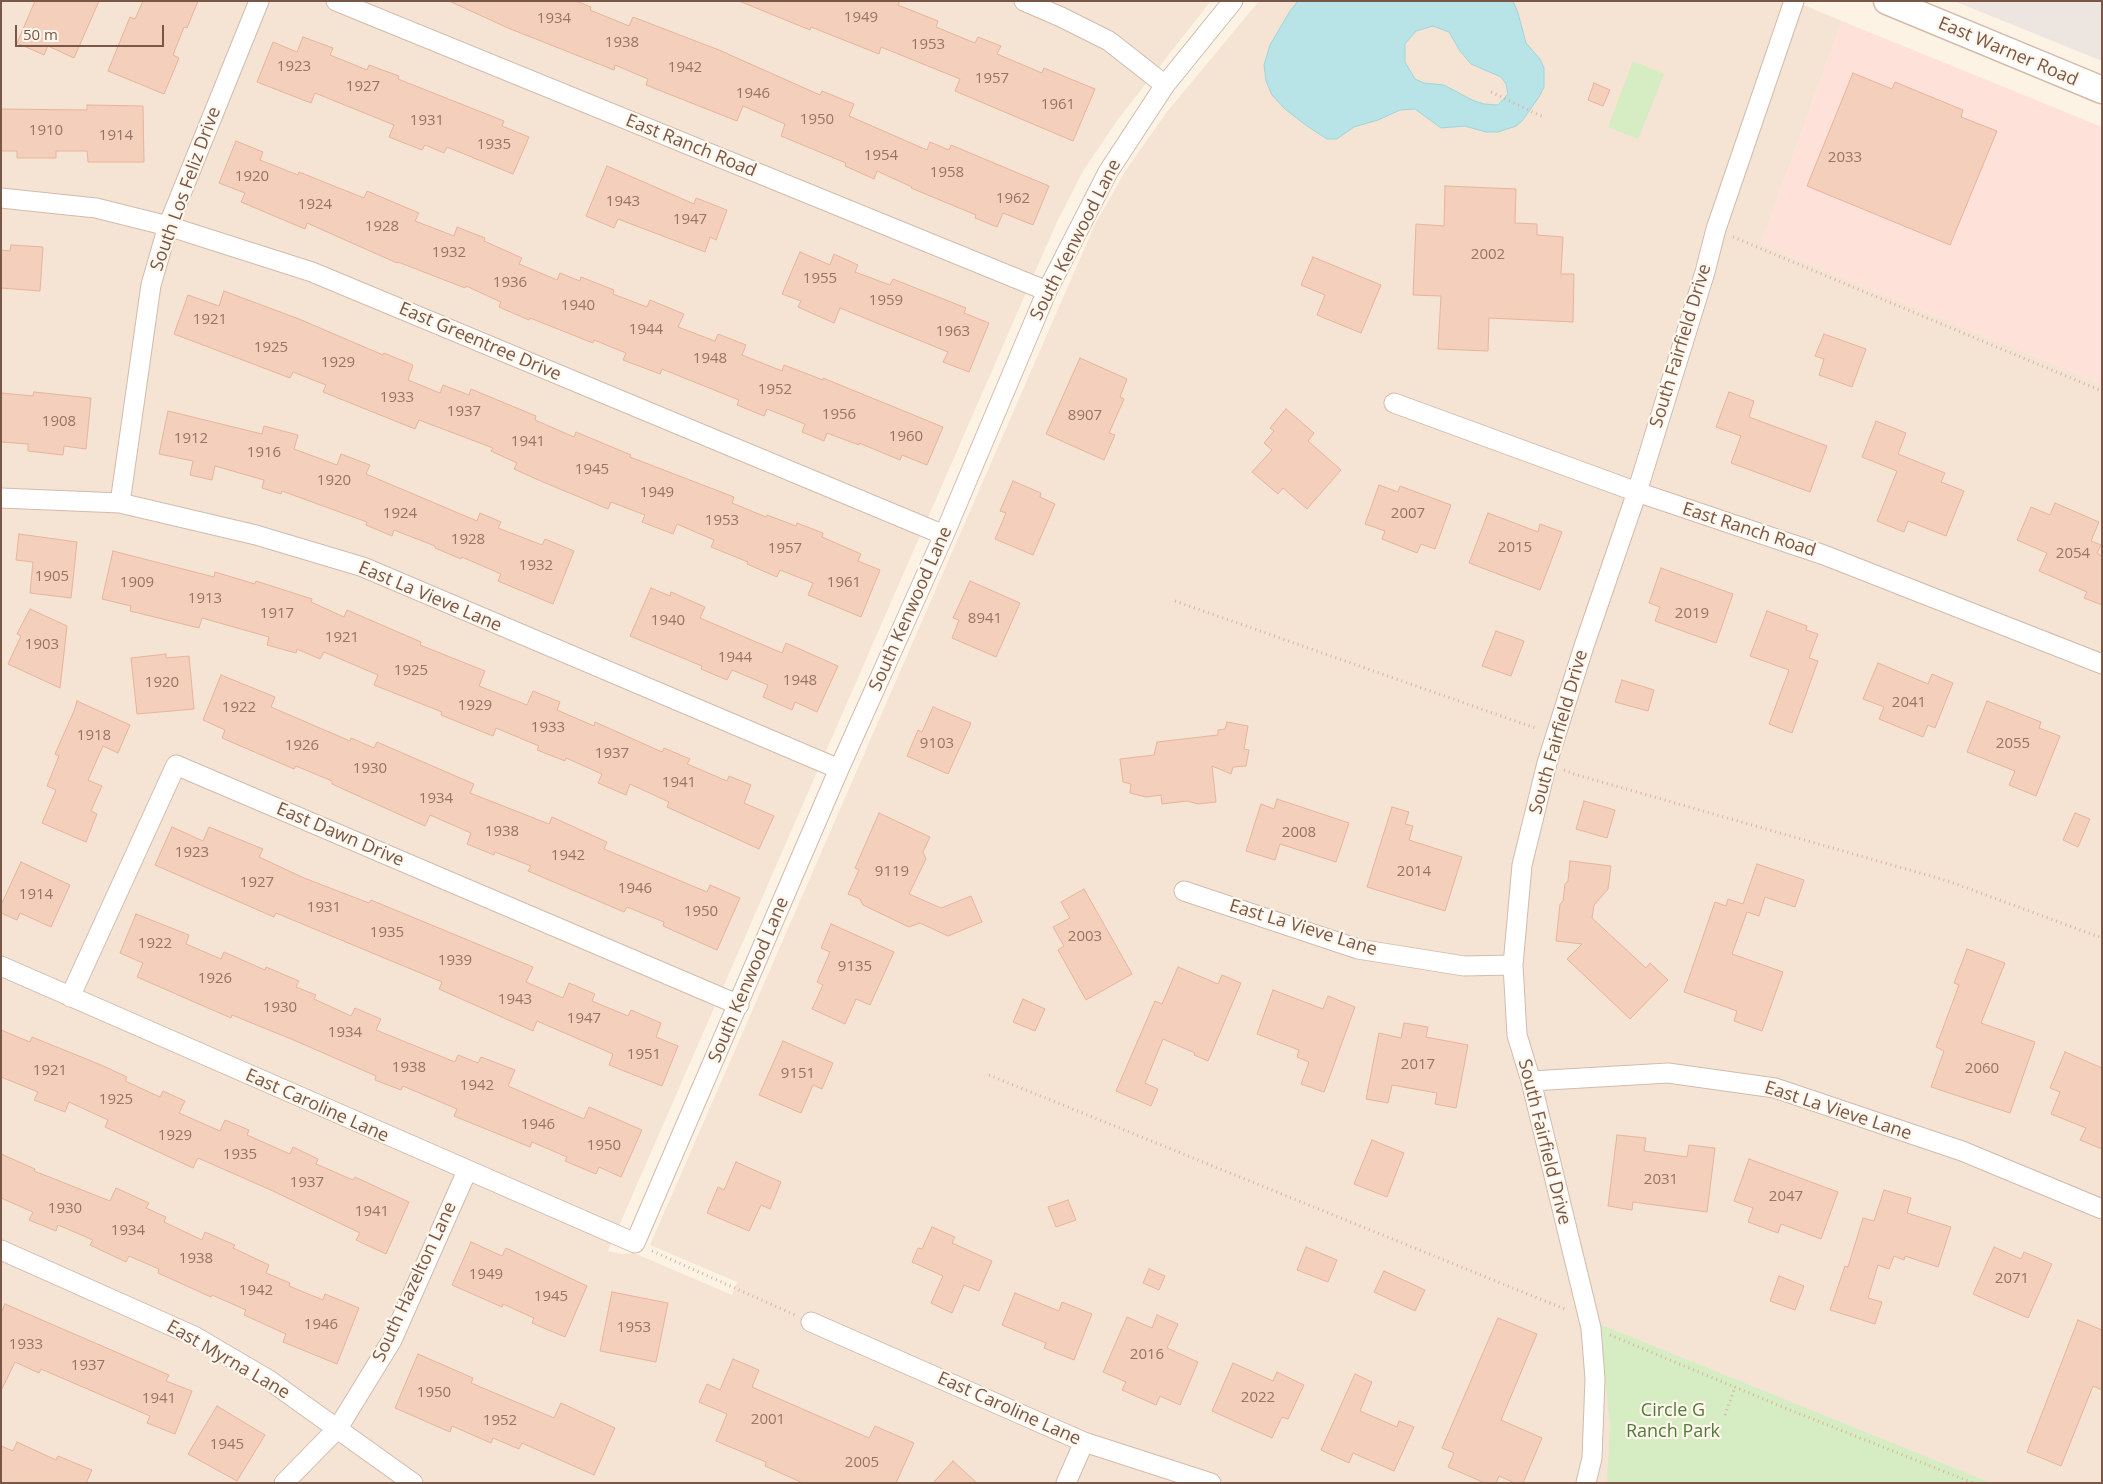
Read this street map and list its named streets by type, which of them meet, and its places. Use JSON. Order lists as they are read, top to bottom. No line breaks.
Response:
{"streets":{"main road":["East Warner Road"],"street":["East Ranch Road","South Los Feliz Drive","South Kenwood Lane","East Greentree Drive","South Fairfield Drive","East La Vieve Lane","East Dawn Drive","East Caroline Lane","South Hazelton Lane","East Myrna Lane"]},"crossings":[["East Ranch Road","South Kenwood Lane"],["East Ranch Road","South Fairfield Drive"],["South Los Feliz Drive","East Greentree Drive"],["South Los Feliz Drive","East La Vieve Lane"],["South Kenwood Lane","East Greentree Drive"],["South Kenwood Lane","East La Vieve Lane"],["South Kenwood Lane","East Dawn Drive"],["South Kenwood Lane","East Caroline Lane"],["South Fairfield Drive","East La Vieve Lane"],["East Dawn Drive","East Caroline Lane"],["East Caroline Lane","South Hazelton Lane"],["South Hazelton Lane","East Myrna Lane"]],"parks":["Circle G Ranch Park"],"house_numbers":["1949","1934","1938","1953","1923","1942","1957","1927","1946","1961","1950","1931","1910","1914","1935","1954","2033","1958","1920","1962","1943","1924","1947","1928","1932","2002","1955","1936","1959","1940","1921","1944","1963","1925","1948","1929","1952","1933","1937","1956","8907","1908","1960","1912","1941","1916","1945","1920","1949","1924","2007","1953","1928","2015","1957","2054","1932","1905","1909","1961","1913","1917","2019","8941","1940","1921","1903","1944","1925","1948","1920","2041","1929","1922","1933","1918","9103","2055","1926","1937","1930","1941","1934","1938","2008","1923","1942","9119","2014","1927","1946","1914","1931","1950","1935","2003","1922","1939","9135","1926","1943","1930","1947","1934","1951","2017","1938","2060","1921","9151","1942","1925","1946","1929","1950","1935","2031","1937","2047","1930","1941","1934","1938","1949","2071","1942","1945","1946","1953","1933","2016","1937","1950","2022","1941","2001","1952","1945","2005"],"scale_bar":"50 m"}
